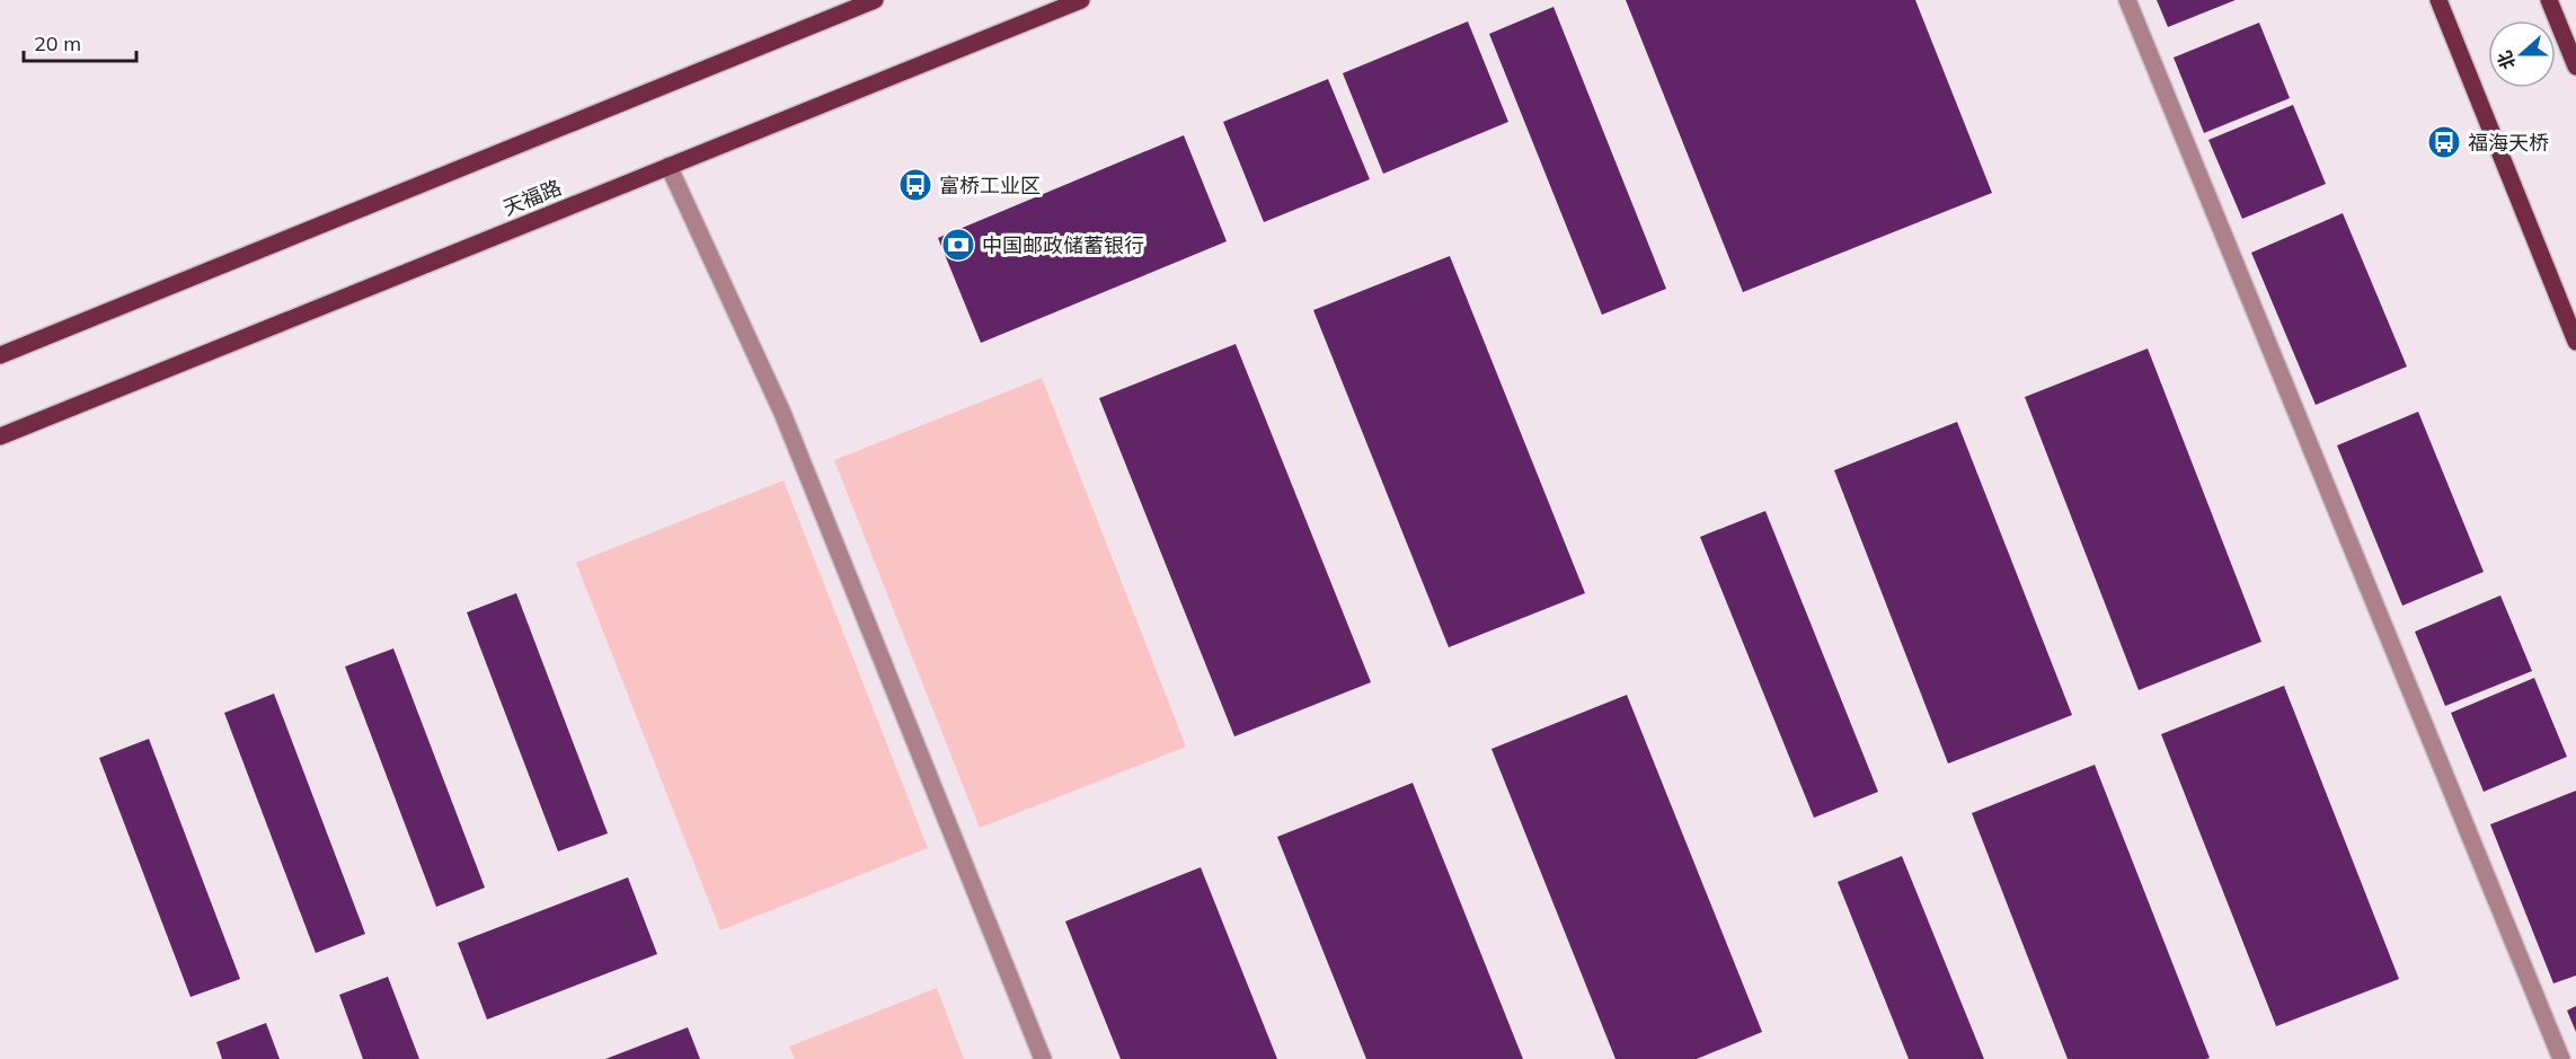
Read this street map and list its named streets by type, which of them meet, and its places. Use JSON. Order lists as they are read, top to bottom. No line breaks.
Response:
{"streets":{"main road":["天福路"]},"places":{"bus stop":["福海天桥","富桥工业区"],"bank":["中国邮政储蓄银行"]},"scale_bar":"20 m","north":"left"}
